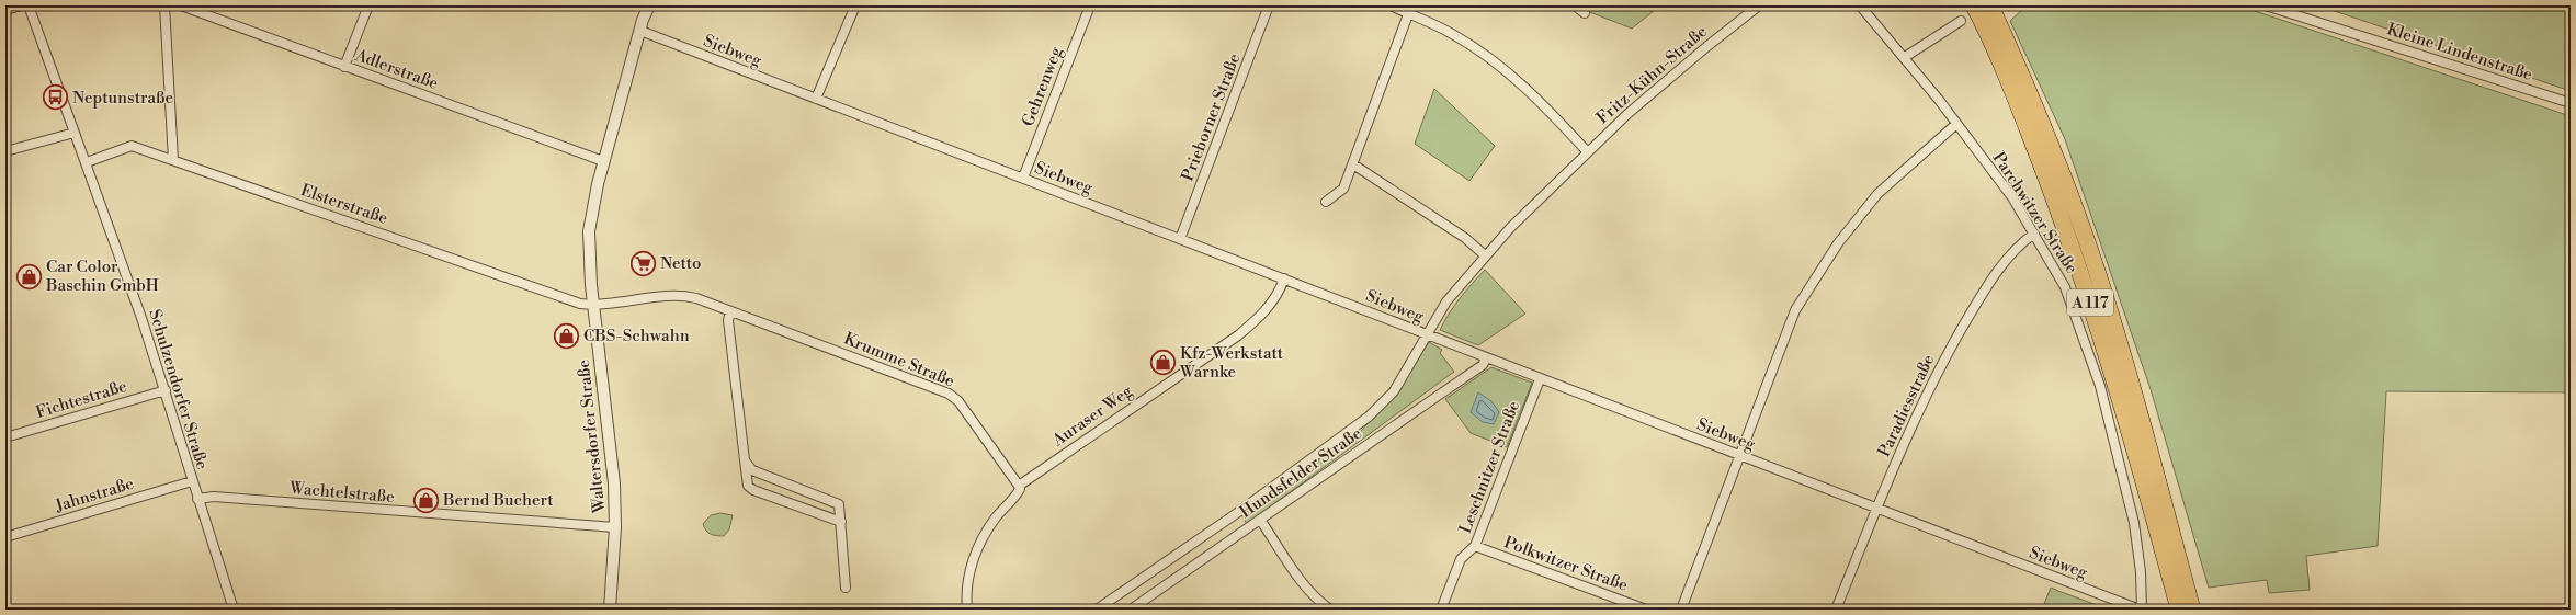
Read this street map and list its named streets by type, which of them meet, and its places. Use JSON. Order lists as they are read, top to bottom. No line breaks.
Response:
{"streets":{"highway":["A 117"],"street":["Siebweg","Kleine Lindenstraße","Adlerstraße","Fritz-Kühn-Straße","Gehrenweg","Prieborner Straße","Elsterstraße","Parchwitzer Straße","Krumme Straße","Schulzendorfer Straße","Fichtestraße","Paradiesstraße","Auraser Weg","Waltersdorfer Straße","Leschnitzer Straße","Hundsfelder Straße","Wachtelstraße","Jahnstraße","Polkwitzer Straße"]},"crossings":[["Siebweg","Fritz-Kühn-Straße"],["Siebweg","Gehrenweg"],["Siebweg","Prieborner Straße"],["Siebweg","Parchwitzer Straße"],["Siebweg","Paradiesstraße"],["Siebweg","Auraser Weg"],["Siebweg","Waltersdorfer Straße"],["Siebweg","Leschnitzer Straße"],["Siebweg","Hundsfelder Straße"],["Adlerstraße","Waltersdorfer Straße"],["Fritz-Kühn-Straße","Hundsfelder Straße"],["Elsterstraße","Krumme Straße"],["Elsterstraße","Schulzendorfer Straße"],["Elsterstraße","Waltersdorfer Straße"],["Parchwitzer Straße","Paradiesstraße"],["Krumme Straße","Auraser Weg"],["Krumme Straße","Waltersdorfer Straße"],["Schulzendorfer Straße","Fichtestraße"],["Schulzendorfer Straße","Wachtelstraße"],["Schulzendorfer Straße","Jahnstraße"],["Waltersdorfer Straße","Wachtelstraße"],["Leschnitzer Straße","Polkwitzer Straße"]],"places":{"bus stop":["Neptunstraße"],"supermarket":["Netto"],"shop":["Car Color Baschin GmbH","CBS-Schwahn","Kfz-Werkstatt Warnke","Bernd Buchert"]}}
